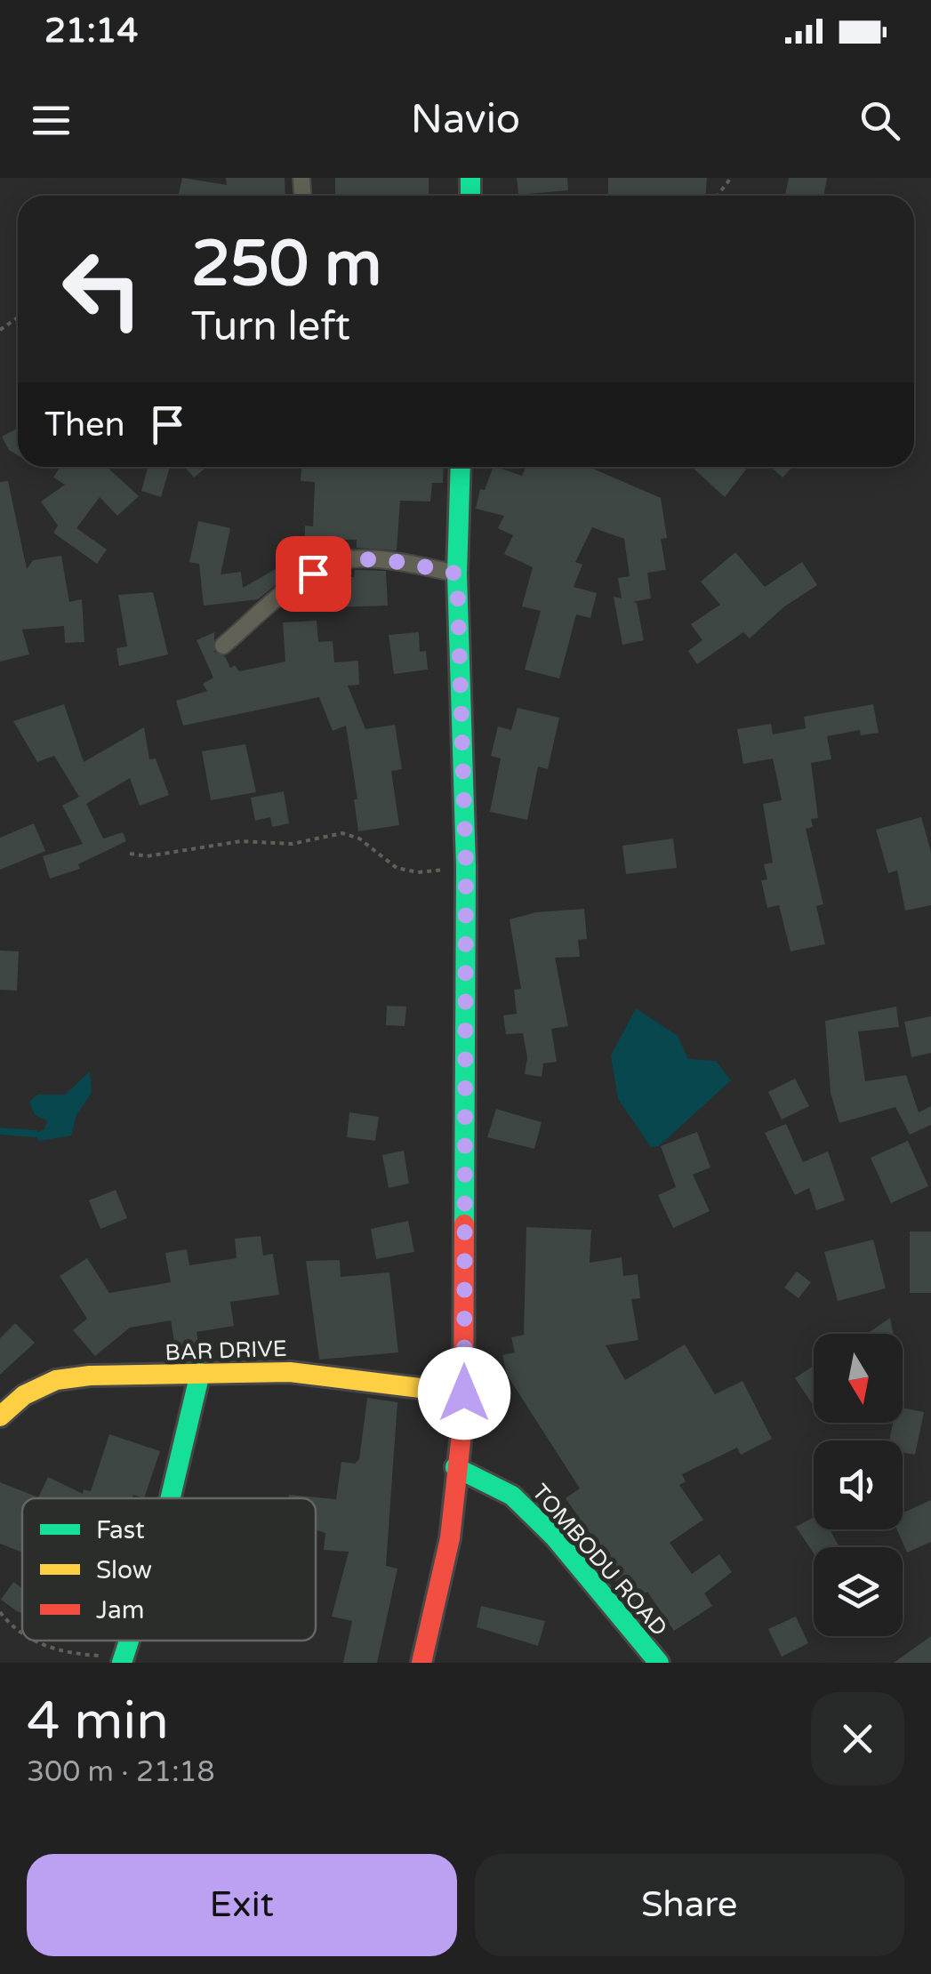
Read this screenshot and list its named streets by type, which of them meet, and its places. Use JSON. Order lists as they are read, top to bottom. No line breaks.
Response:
{"streets":{"main road":["BAR DRIVE","TOMBODU ROAD"]},"legend":["Fast","Slow","Jam"],"north":"bottom","page":{"status":"21:14","header":"Navio","turn":["250 m","Turn left"],"then":"Then","heading":["4 min","300 m · 21:18"],"buttons":["Exit","Share"]}}
